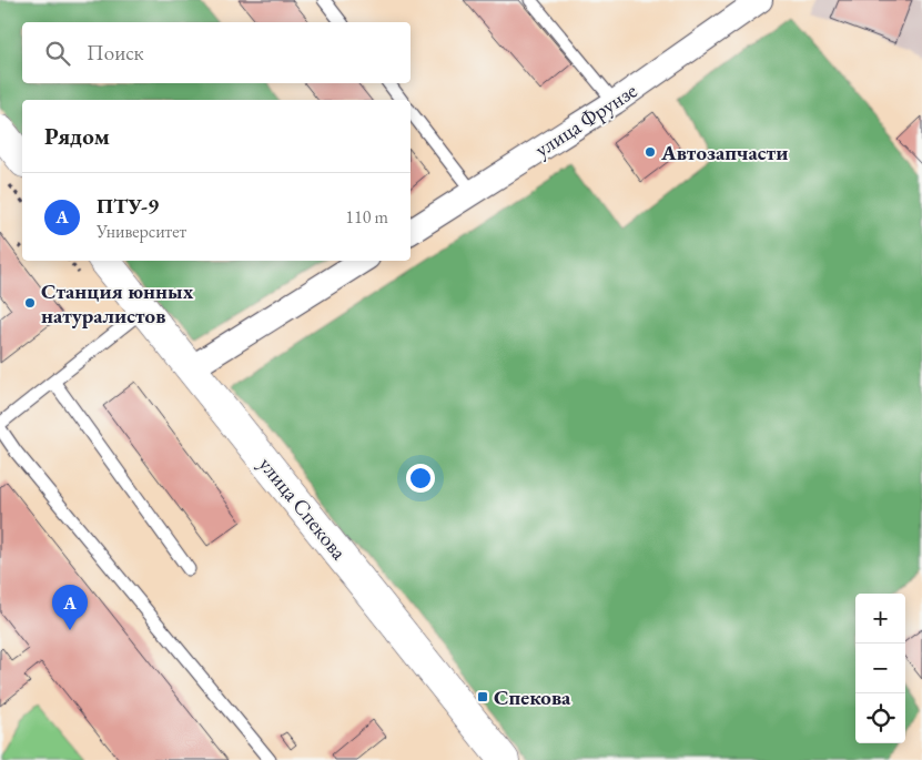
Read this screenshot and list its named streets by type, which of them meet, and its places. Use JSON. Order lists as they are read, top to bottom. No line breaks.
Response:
{"streets":{"main road":["улица Спекова"],"street":["улица Фрунзе"]},"places":{"other":["Автозапчасти","Станция юнных натуралистов"],"transit":["Спекова"]},"page":{"search":"Поиск","heading":"Рядом","list":[{"mark":"A","name":"ПТУ-9","note":"Университет","value":"110 m"}],"pins":"A","map_buttons":["+","−"]}}
